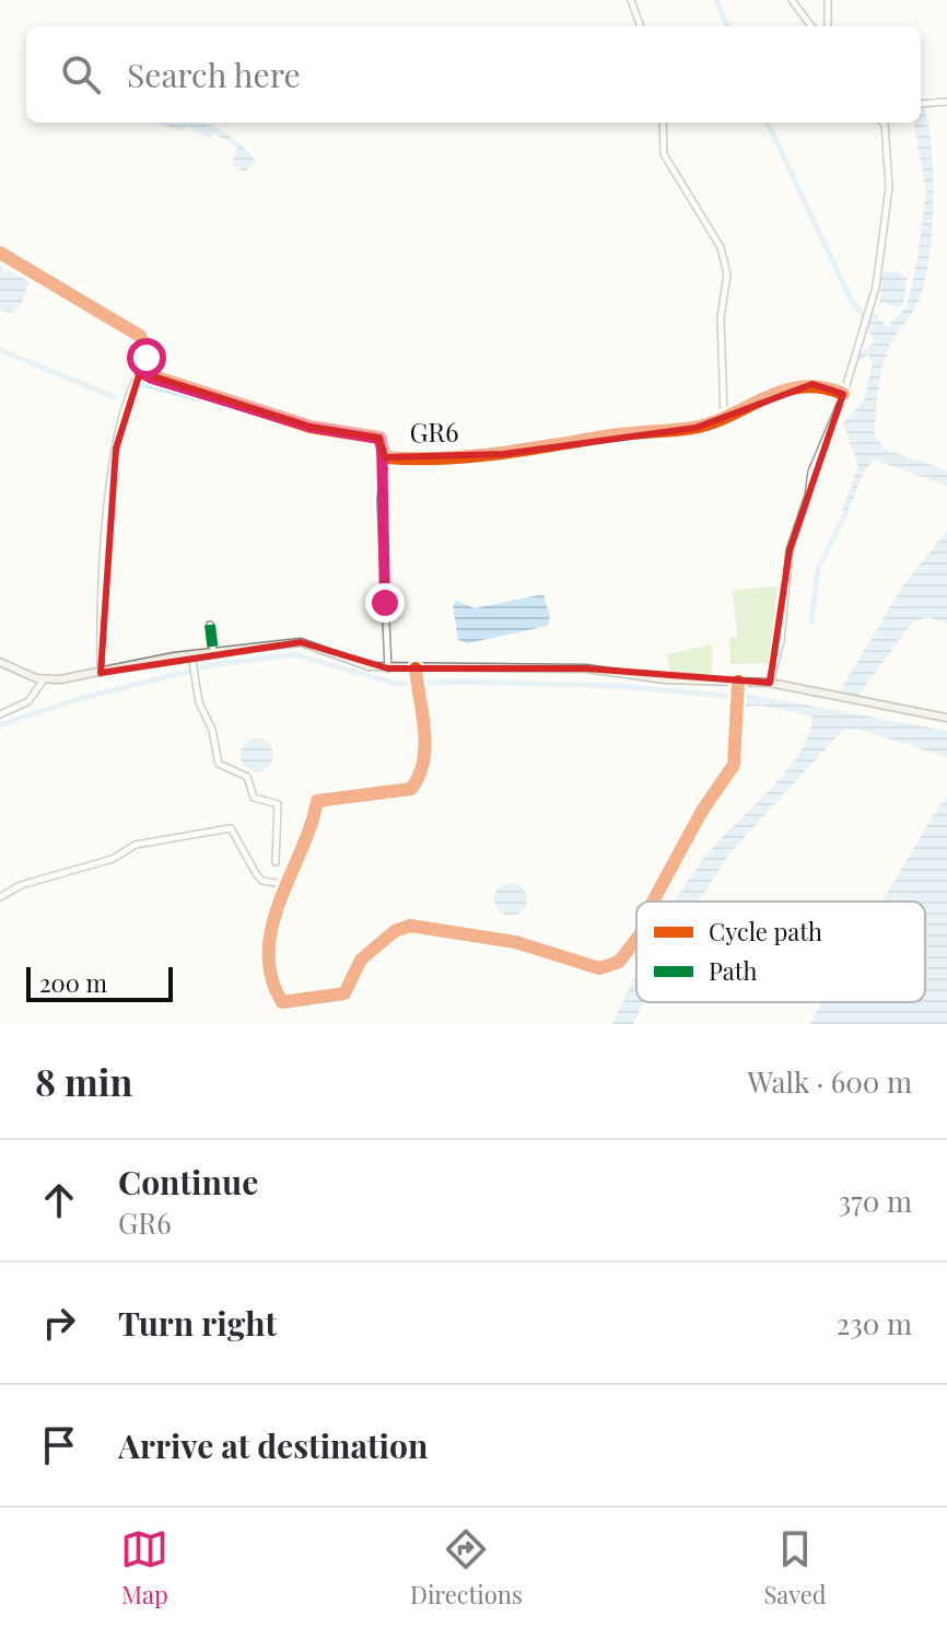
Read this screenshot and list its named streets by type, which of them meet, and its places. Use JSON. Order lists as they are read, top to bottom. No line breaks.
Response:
{"streets":{"street":["GR6"]},"legend":["Cycle path","Path"],"scale_bar":"200 m","page":{"search":"Search here","scale":"200 m","heading":["8 min","Walk · 600 m"],"list":[["Continue","GR6","370 m"],["Turn right","230 m"],"Arrive at destination"],"nav":["Map","Directions","Saved"]}}
